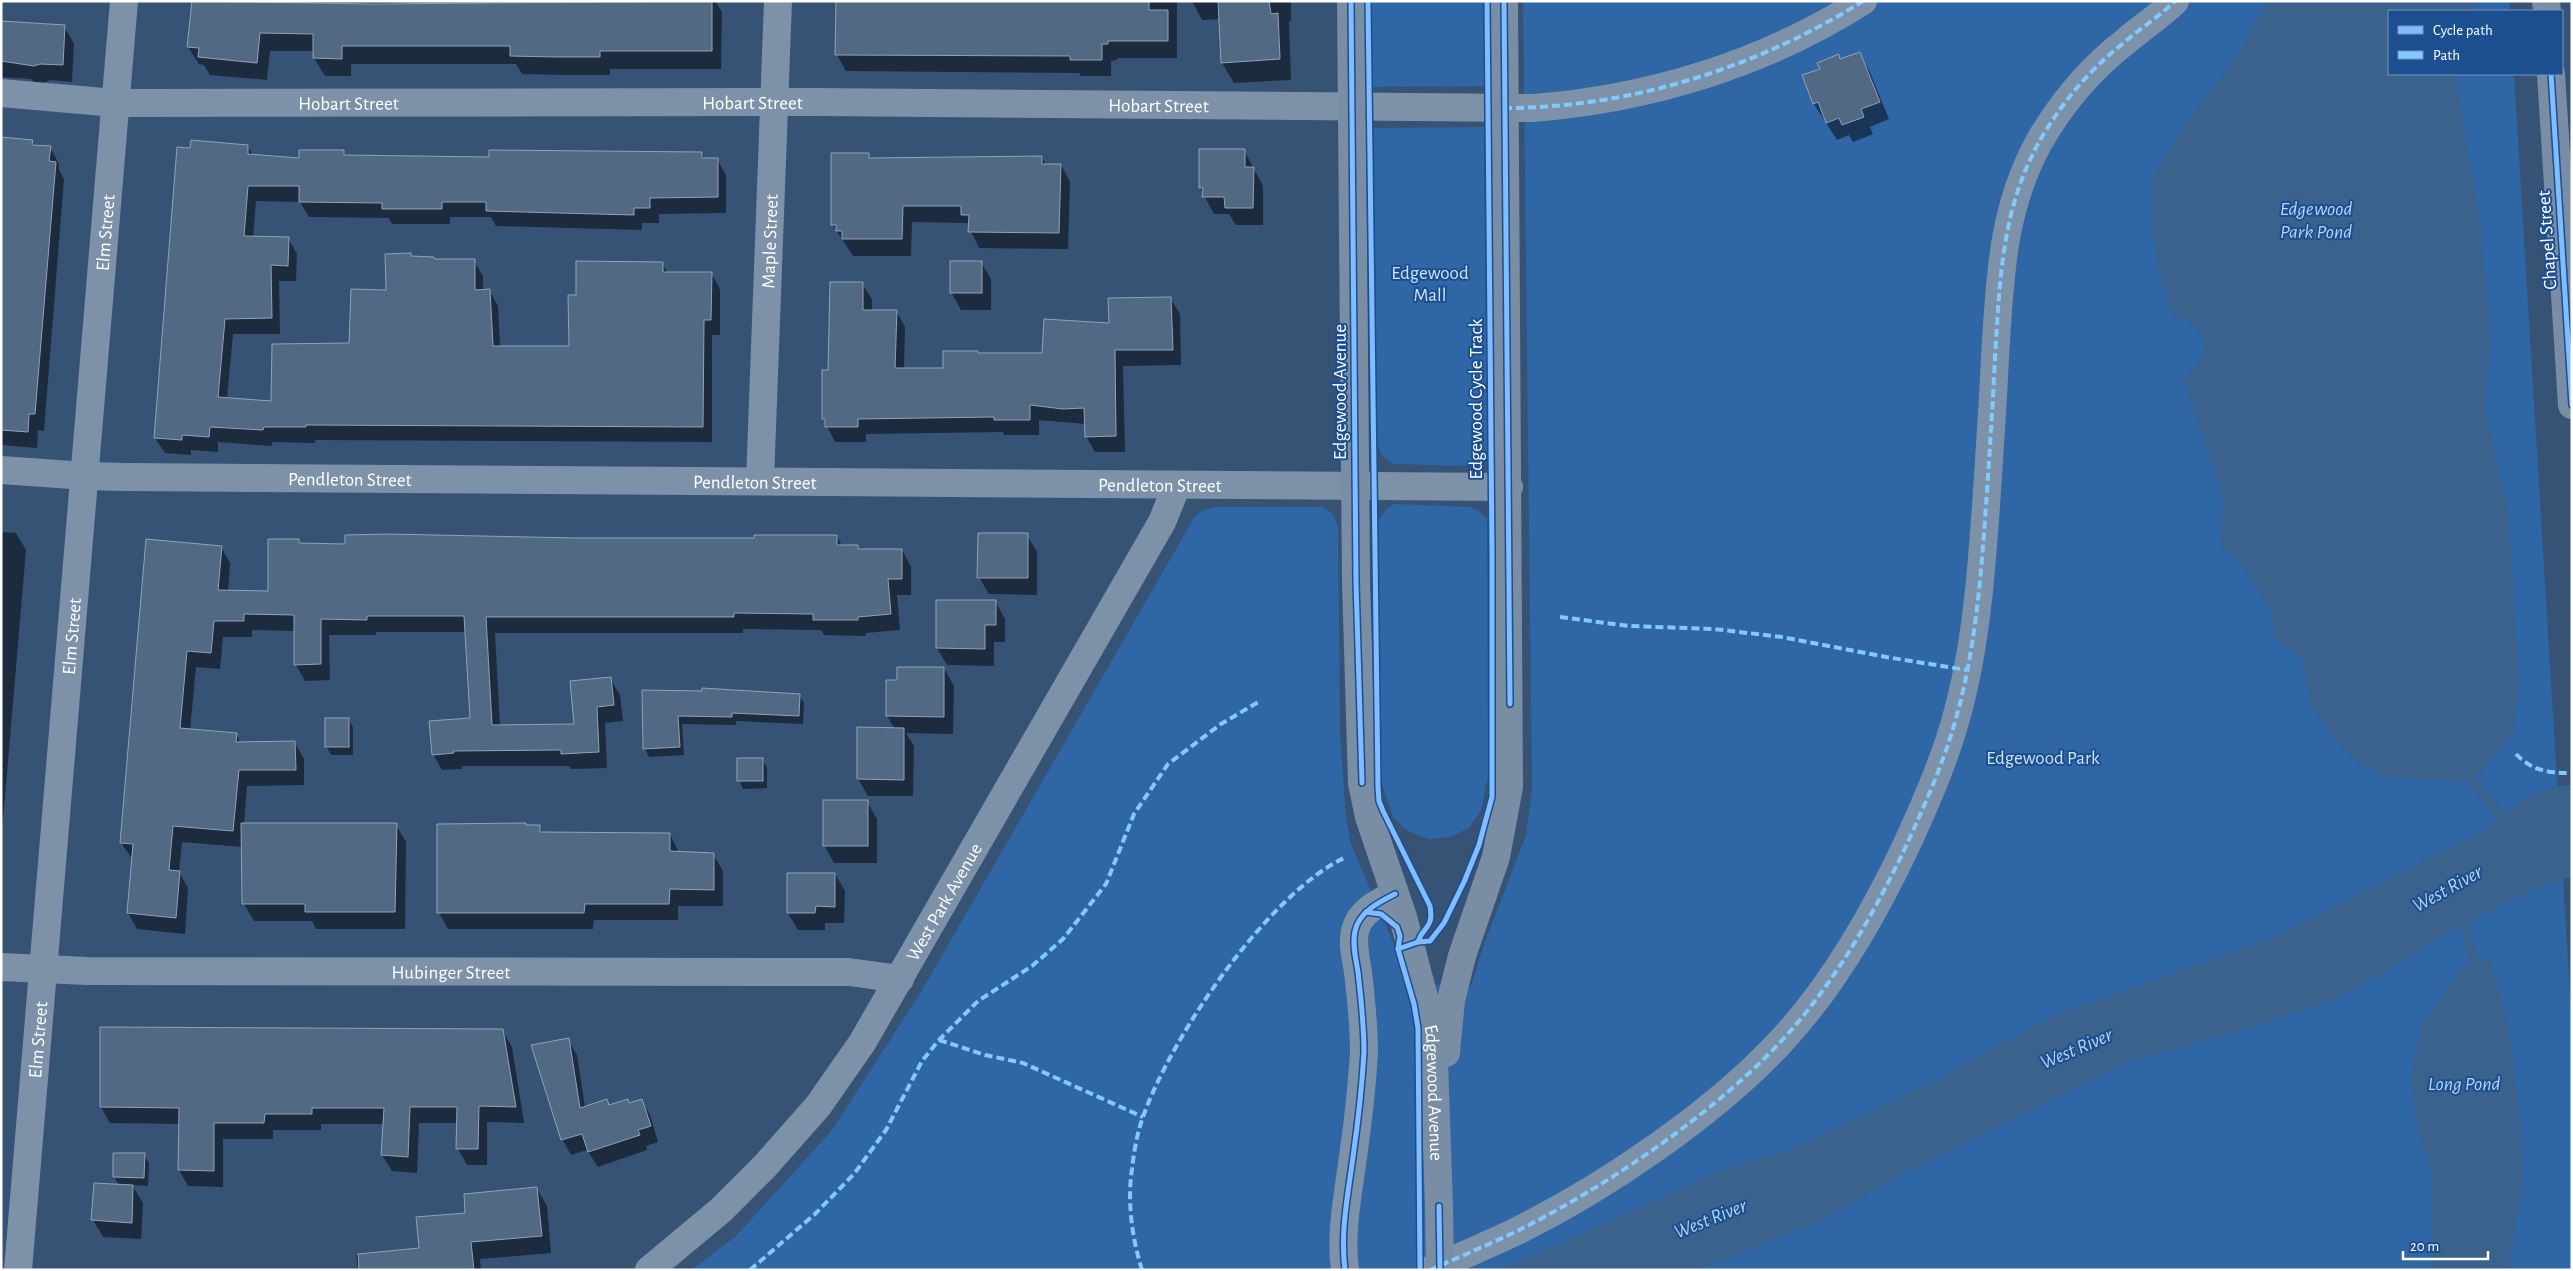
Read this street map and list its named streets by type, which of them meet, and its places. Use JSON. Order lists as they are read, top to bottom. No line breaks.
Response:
{"streets":{"street":["Hobart Street","Elm Street","Chapel Street","Maple Street","Edgewood Avenue","Pendleton Street","West Park Avenue","Hubinger Street"],"cycle path":["Edgewood Cycle Track"]},"crossings":[["Hobart Street","Elm Street"],["Hobart Street","Maple Street"],["Hobart Street","Edgewood Avenue"],["Elm Street","Pendleton Street"],["Elm Street","Hubinger Street"],["Maple Street","Pendleton Street"],["Edgewood Avenue","Pendleton Street"],["Pendleton Street","West Park Avenue"],["West Park Avenue","Hubinger Street"]],"water":["Edgewood Park Pond","West River","Long Pond"],"parks":["Edgewood Mall","Edgewood Park"],"legend":["Cycle path","Path"],"scale_bar":"20 m"}
